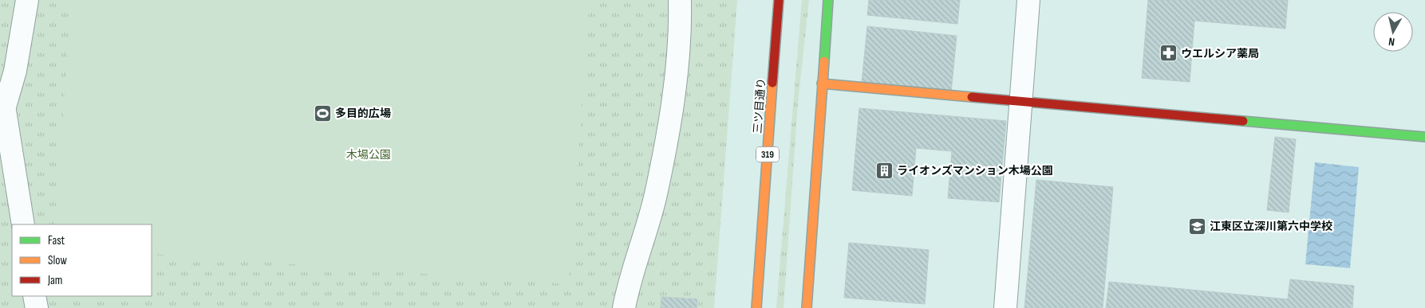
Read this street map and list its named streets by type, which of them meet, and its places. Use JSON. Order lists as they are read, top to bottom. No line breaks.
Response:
{"streets":{"main road":["三ツ目通り","319"]},"parks":["木場公園"],"places":{"pharmacy":["ウエルシア薬局"],"sports":["多目的広場"],"building":["ライオンズマンション木場公園"],"school or university":["江東区立深川第六中学校"]},"legend":["Fast","Slow","Jam"],"north":"bottom"}
